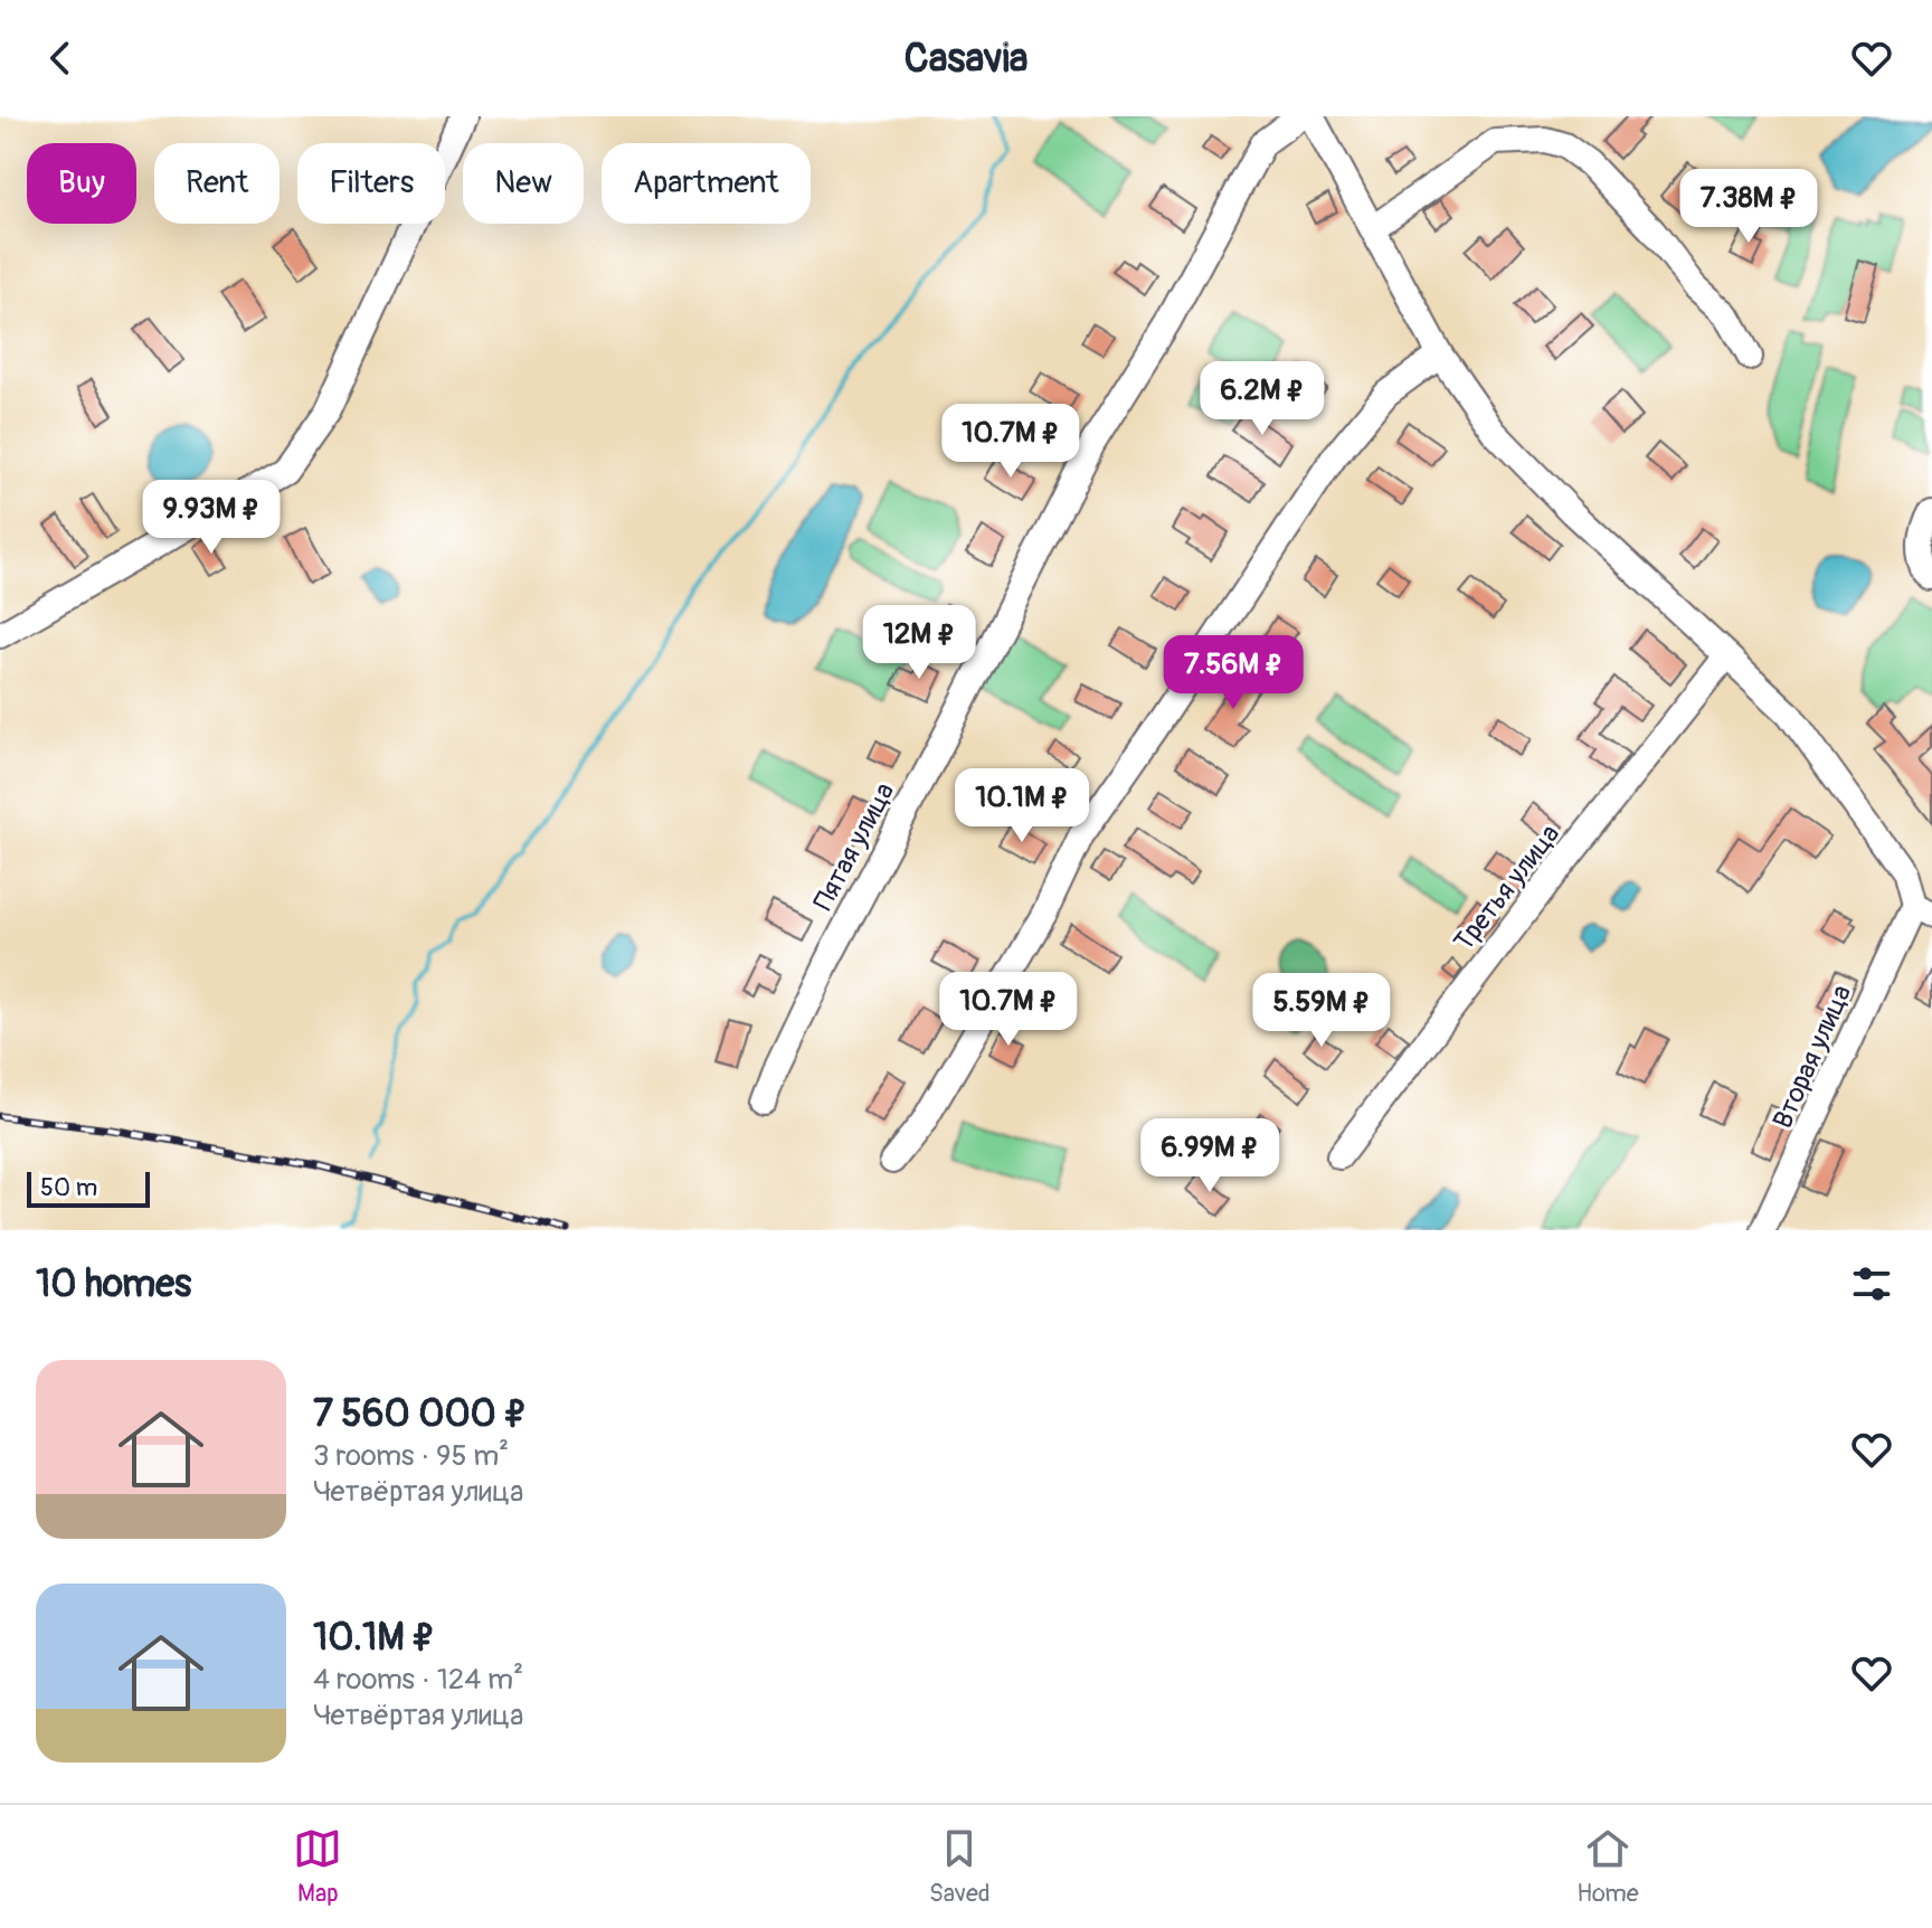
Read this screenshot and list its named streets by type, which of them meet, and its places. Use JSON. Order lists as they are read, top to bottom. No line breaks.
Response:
{"streets":{"street":["Пятая улица","Третья улица","Вторая улица"]},"scale_bar":"50 m","page":{"header":"Casavia","chip":["Buy","Rent","Filters","New","Apartment"],"price":["7.38M ₽","6.2M ₽","10.7M ₽","9.93M ₽","12M ₽","7.56M ₽","10.1M ₽","10.7M ₽","5.59M ₽","6.99M ₽"],"scale":"50 m","heading":"10 homes","list":[{"name":"7 560 000 ₽","note":"3 rooms · 95 m² · Четвёртая улица"},{"name":"10.1M ₽","note":"4 rooms · 124 m² · Четвёртая улица"}],"tabs":["Map","Saved","Home"]}}
